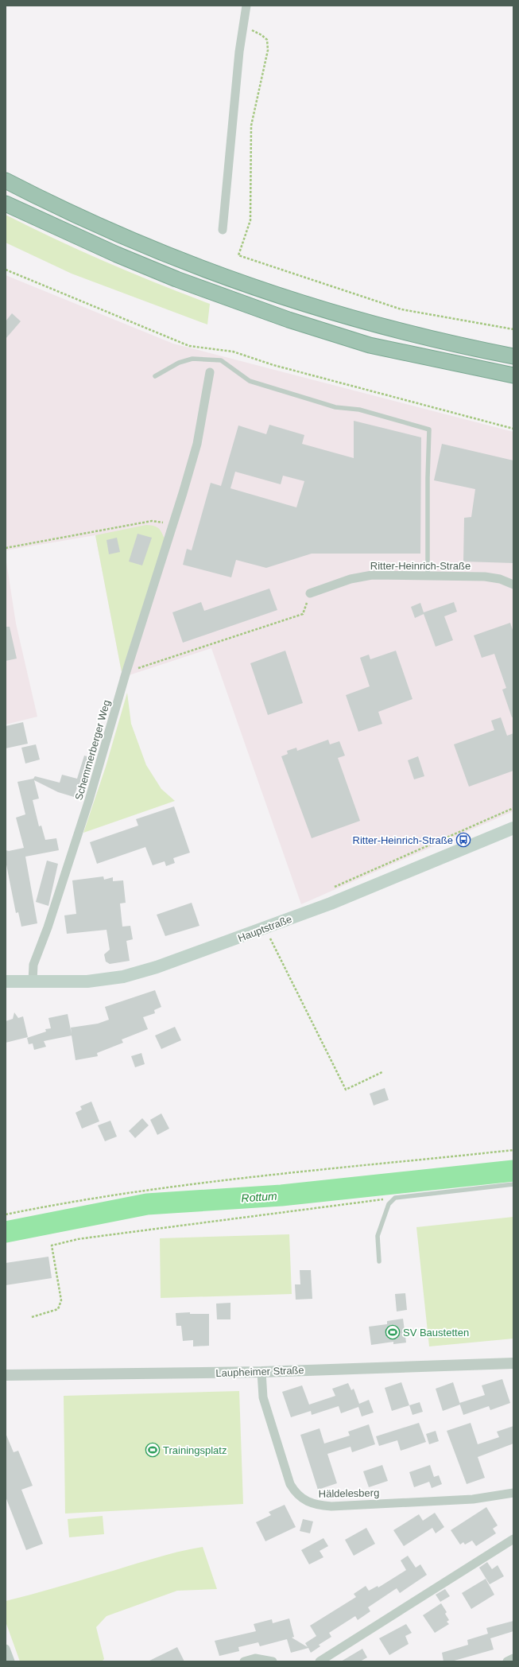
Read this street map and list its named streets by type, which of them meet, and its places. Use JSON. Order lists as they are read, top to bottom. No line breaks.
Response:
{"streets":{"main road":["Hauptstraße"],"street":["Ritter-Heinrich-Straße","Schemmerberger Weg","Laupheimer Straße","Häldelesberg"]},"crossings":[["Schemmerberger Weg","Hauptstraße"],["Laupheimer Straße","Häldelesberg"]],"water":["Rottum"],"places":{"bus stop":["Ritter-Heinrich-Straße"],"sports":["SV Baustetten","Trainingsplatz"]}}
